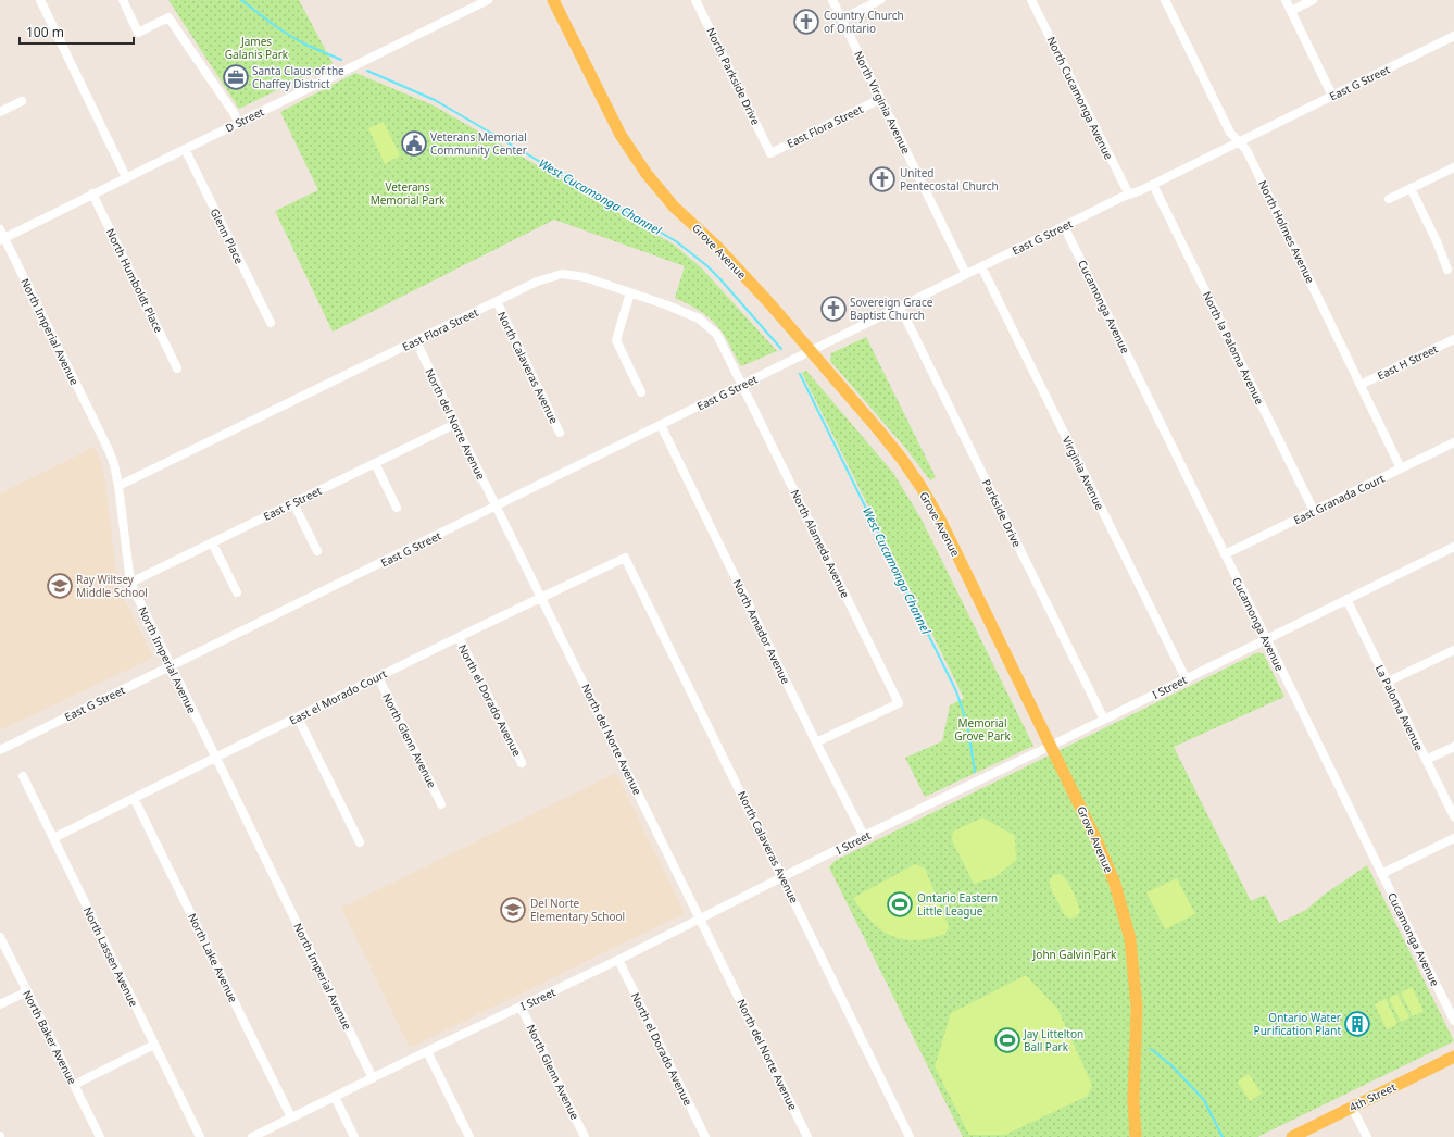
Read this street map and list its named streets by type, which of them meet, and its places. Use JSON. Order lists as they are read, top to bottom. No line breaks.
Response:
{"streets":{"main road":["Grove Avenue","4th Street"],"street":["North Parkside Drive","East G Street","North Cucamonga Avenue","North Virginia Avenue","D Street","East Flora Street","North Holmes Avenue","Glenn Place","North Humboldt Place","Cucamonga Avenue","North Imperial Avenue","North la Paloma Avenue","East H Street","North Calaveras Avenue","North del Norte Avenue","Virginia Avenue","East Granada Court","East F Street","Parkside Drive","North Alameda Avenue","North Amador Avenue","I Street","East el Morado Court","North el Dorado Avenue","La Paloma Avenue","North Glenn Avenue","North Lassen Avenue","North Lake Avenue","North Baker Avenue"]},"crossings":[["North Parkside Drive","East Flora Street"],["East G Street","North Cucamonga Avenue"],["East G Street","North Virginia Avenue"],["East G Street","East Flora Street"],["East G Street","North Holmes Avenue"],["East G Street","Grove Avenue"],["East G Street","Cucamonga Avenue"],["East G Street","North Imperial Avenue"],["East G Street","North la Paloma Avenue"],["East G Street","North del Norte Avenue"],["East G Street","Virginia Avenue"],["East G Street","Parkside Drive"],["East G Street","North Alameda Avenue"],["East G Street","North Amador Avenue"],["North Virginia Avenue","East Flora Street"],["D Street","Glenn Place"],["D Street","North Humboldt Place"],["D Street","North Imperial Avenue"],["East Flora Street","North Imperial Avenue"],["East Flora Street","North Calaveras Avenue"],["East Flora Street","North del Norte Avenue"],["East Flora Street","North Alameda Avenue"],["North Holmes Avenue","East H Street"],["North Holmes Avenue","East Granada Court"],["Grove Avenue","I Street"],["Cucamonga Avenue","East Granada Court"],["Cucamonga Avenue","I Street"],["North Imperial Avenue","East F Street"],["North Imperial Avenue","I Street"],["North Imperial Avenue","East el Morado Court"],["North la Paloma Avenue","East Granada Court"],["North Calaveras Avenue","I Street"],["North Calaveras Avenue","East el Morado Court"],["North del Norte Avenue","East F Street"],["North del Norte Avenue","I Street"],["North del Norte Avenue","East el Morado Court"],["Virginia Avenue","I Street"],["Parkside Drive","I Street"],["North Alameda Avenue","North Amador Avenue"],["North Amador Avenue","I Street"],["I Street","North el Dorado Avenue"],["I Street","La Paloma Avenue"],["I Street","North Glenn Avenue"],["I Street","North Lake Avenue"],["East el Morado Court","North el Dorado Avenue"],["East el Morado Court","North Glenn Avenue"],["East el Morado Court","North Lassen Avenue"],["East el Morado Court","North Lake Avenue"]],"water":["West Cucamonga Channel"],"parks":["James Galanis Park","Veterans Memorial Park","Memorial Grove Park","John Galvin Park"],"places":{"church":["Country Church of Ontario","United Pentecostal Church","Sovereign Grace Baptist Church"],"office":["Santa Claus of the Chaffey District"],"public building":["Veterans Memorial Community Center"],"school or university":["Ray Wiltsey Middle School","Del Norte Elementary School"],"sports":["Ontario Eastern Little League","Jay Littelton Ball Park"],"building":["Ontario Water Purification Plant"]},"scale_bar":"100 m"}
